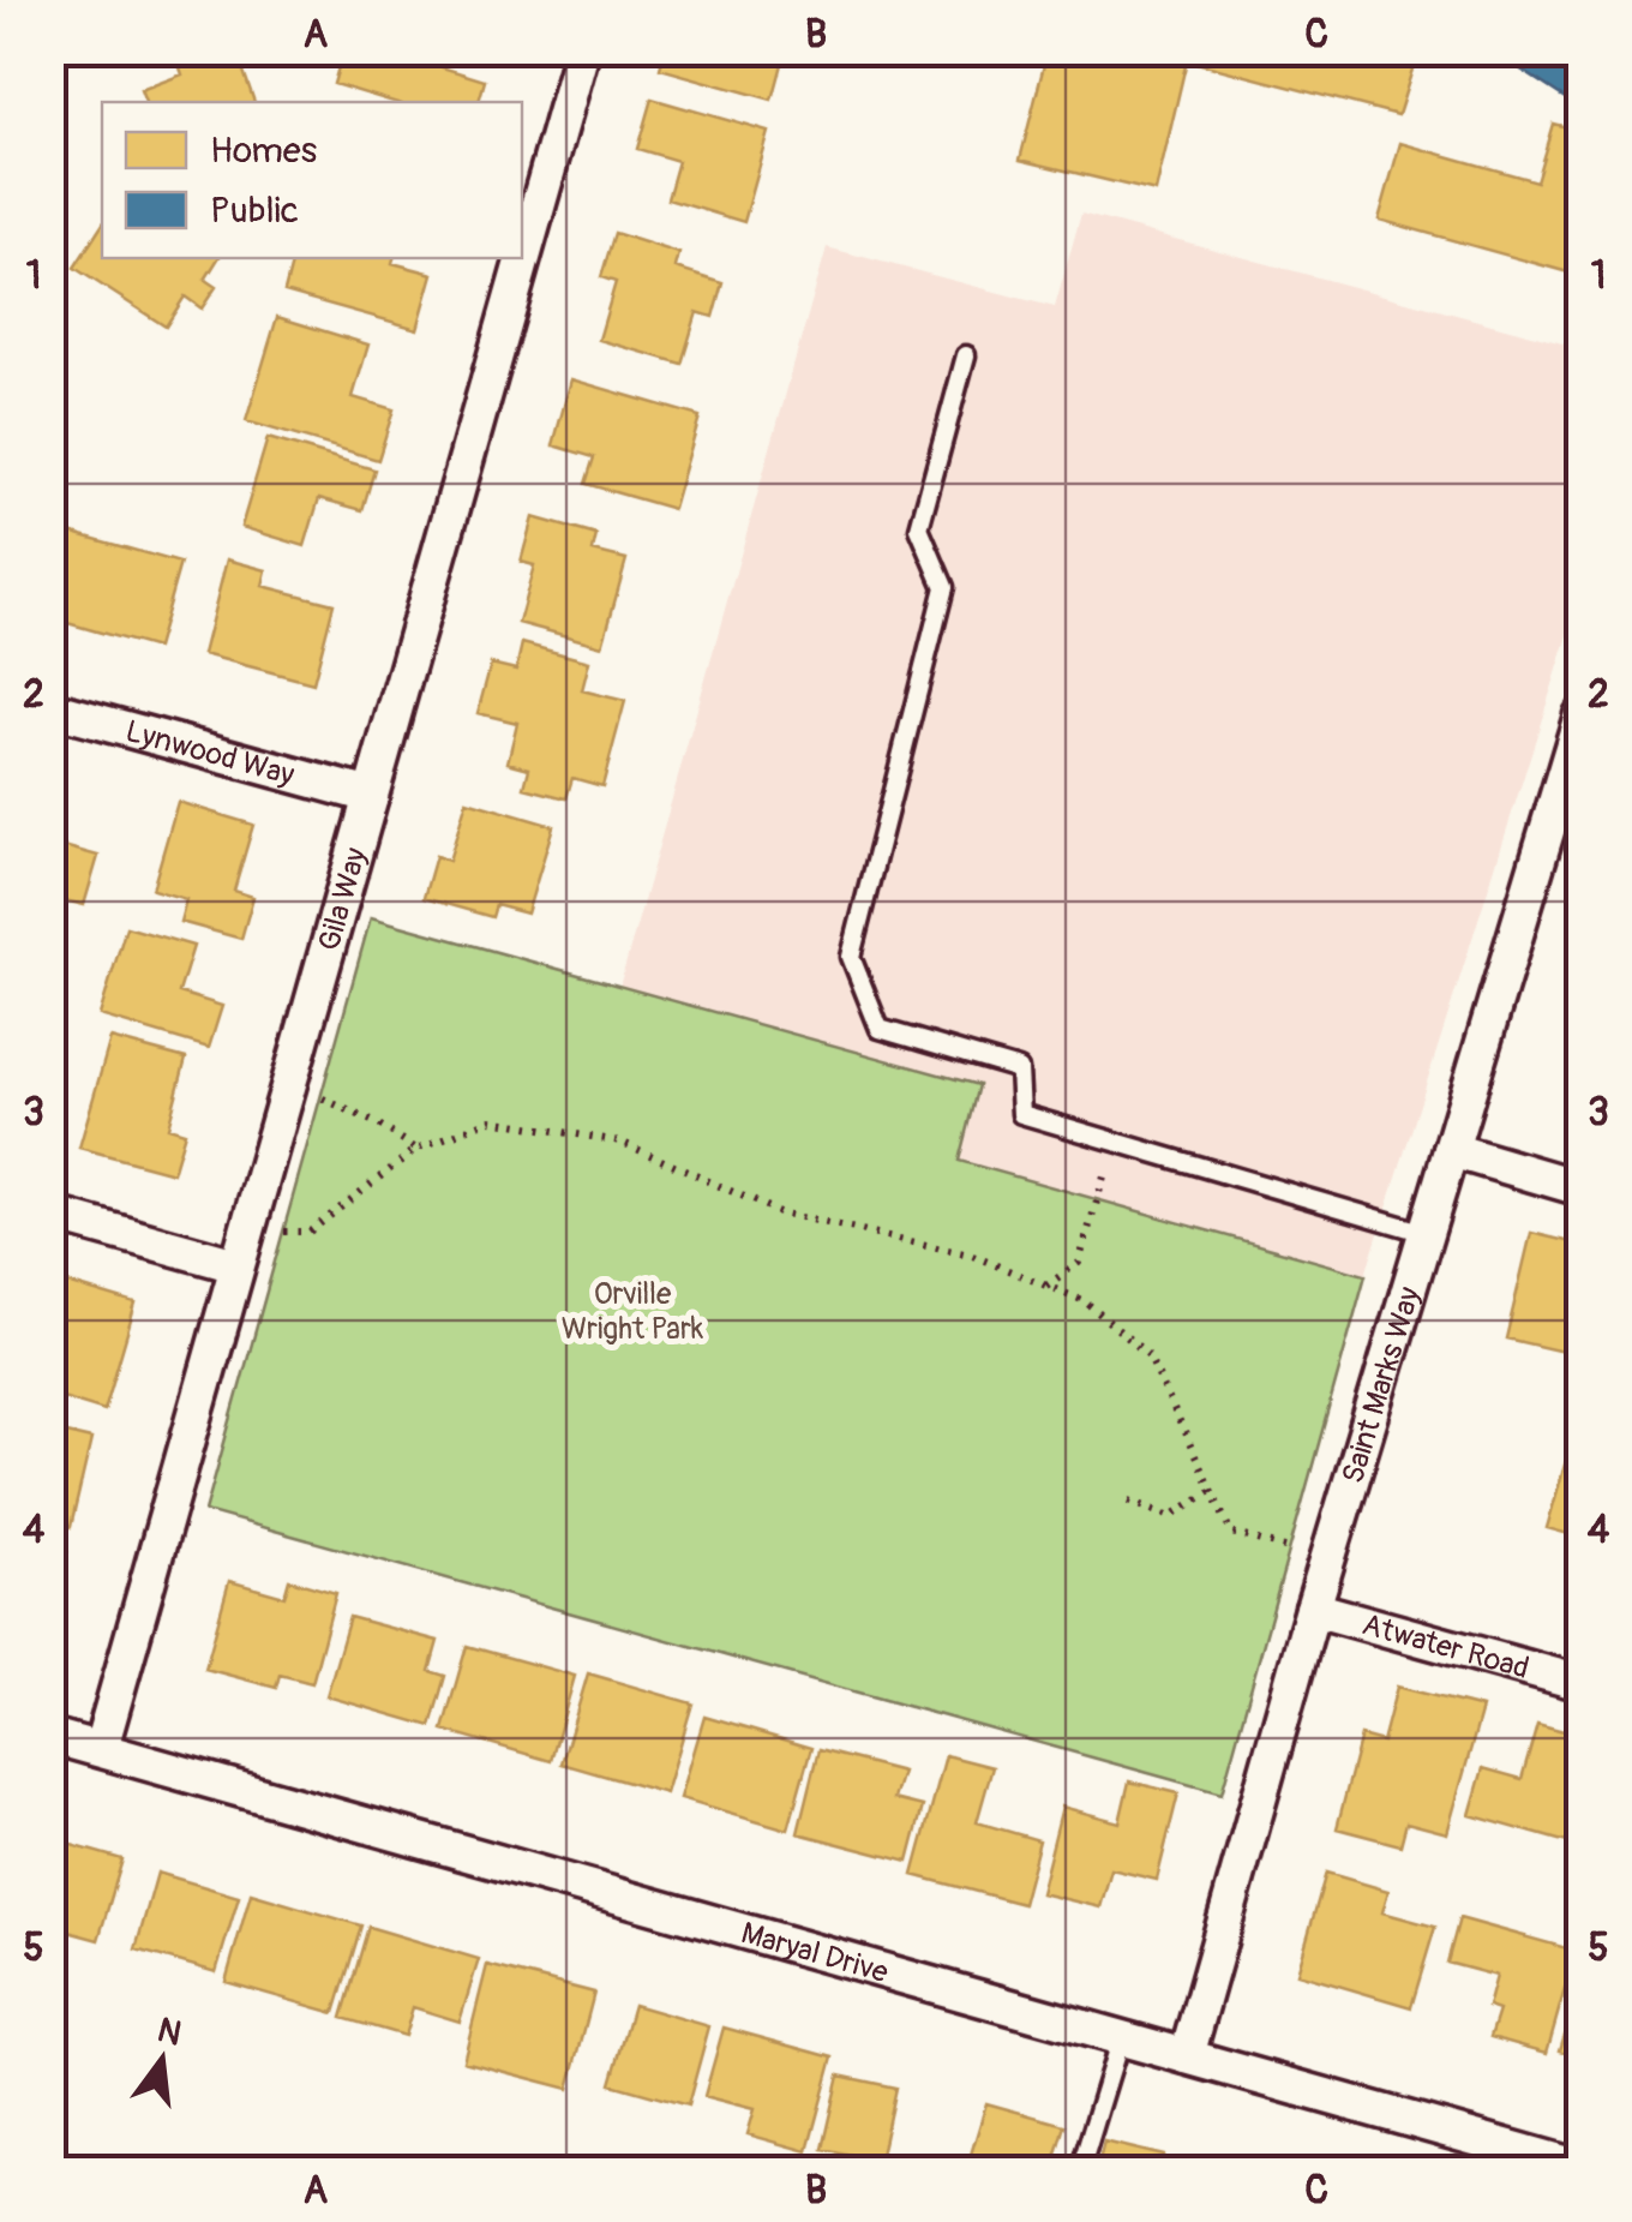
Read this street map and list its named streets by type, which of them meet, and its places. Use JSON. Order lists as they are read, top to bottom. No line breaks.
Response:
{"streets":{"street":["Lynwood Way","Gila Way","Saint Marks Way","Atwater Road","Maryal Drive"]},"crossings":[["Lynwood Way","Gila Way"],["Gila Way","Maryal Drive"],["Saint Marks Way","Atwater Road"],["Saint Marks Way","Maryal Drive"]],"parks":["Orville Wright Park"],"legend":["Homes","Public"],"north":"top","grid":{"columns":["A","B","C"],"rows":["1","2","3","4","5"]}}
